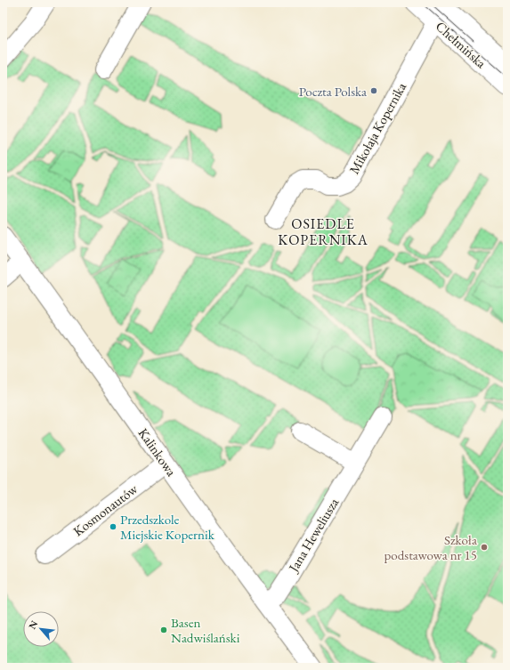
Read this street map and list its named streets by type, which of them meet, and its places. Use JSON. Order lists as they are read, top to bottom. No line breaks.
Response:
{"streets":{"main road":["Chełmińska"],"street":["Mikołaja Kopernika","Kalinkowa","Kosmonautów","Jana Heweliusza"]},"crossings":[["Chełmińska","Mikołaja Kopernika"],["Kalinkowa","Kosmonautów"],["Kalinkowa","Jana Heweliusza"]],"districts":["OSIEDLE KOPERNIKA"],"places":["Poczta Polska","Przedszkole Miejskie Kopernik","Szkoła podstawowa nr 15","Basen Nadwiślański"],"north":"top left"}
